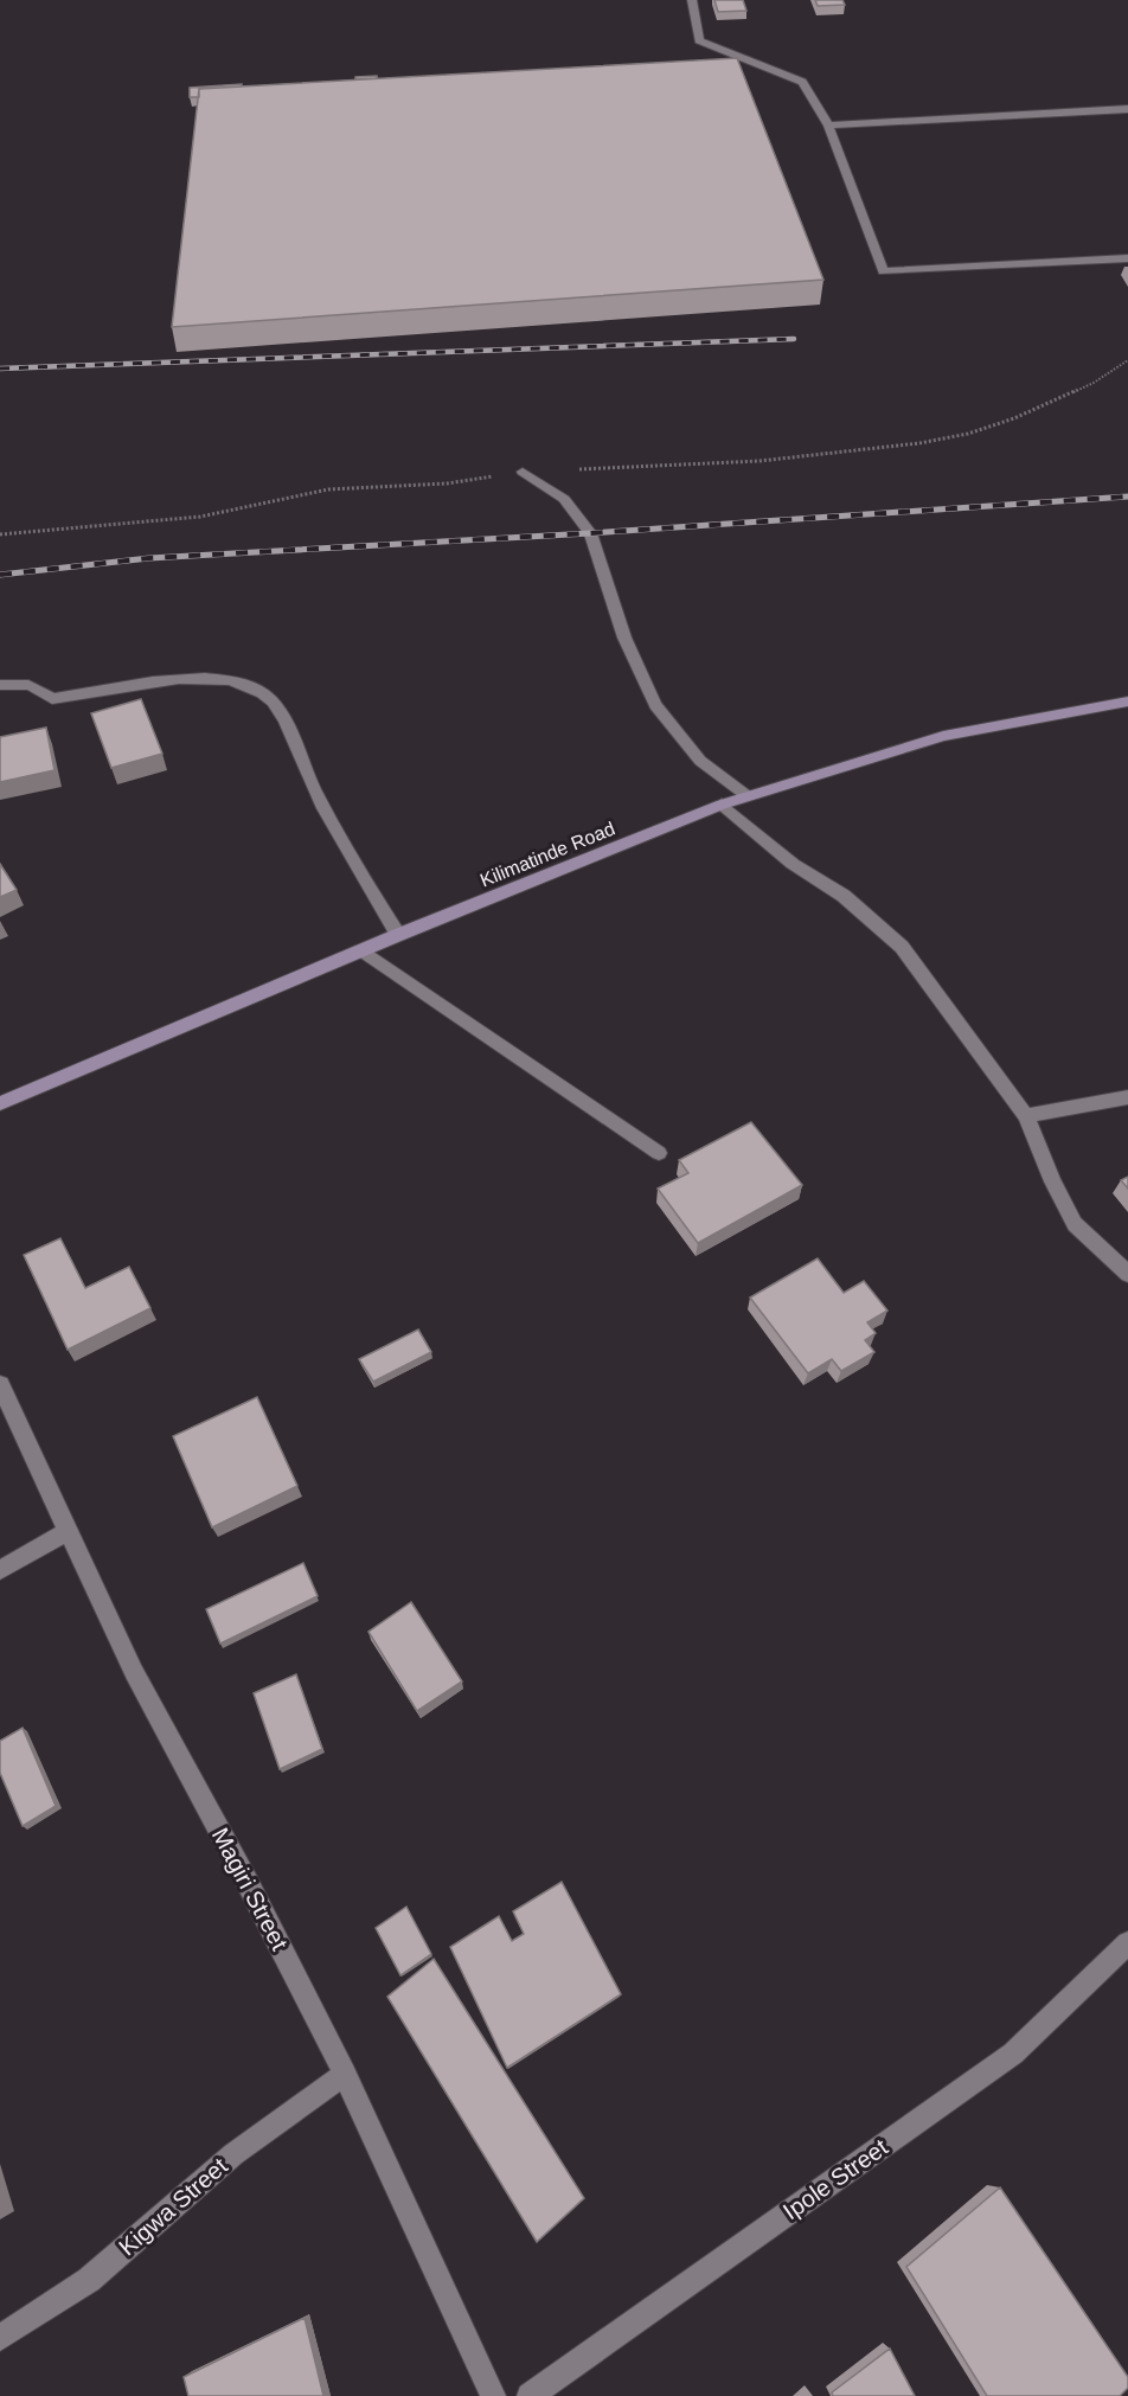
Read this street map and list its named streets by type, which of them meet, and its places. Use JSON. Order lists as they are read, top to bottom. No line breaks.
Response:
{"streets":{"main road":["Kilimatinde Road"],"street":["Magiri Street","Ipole Street","Kigwa Street"]},"crossings":[["Magiri Street","Kigwa Street"]]}
